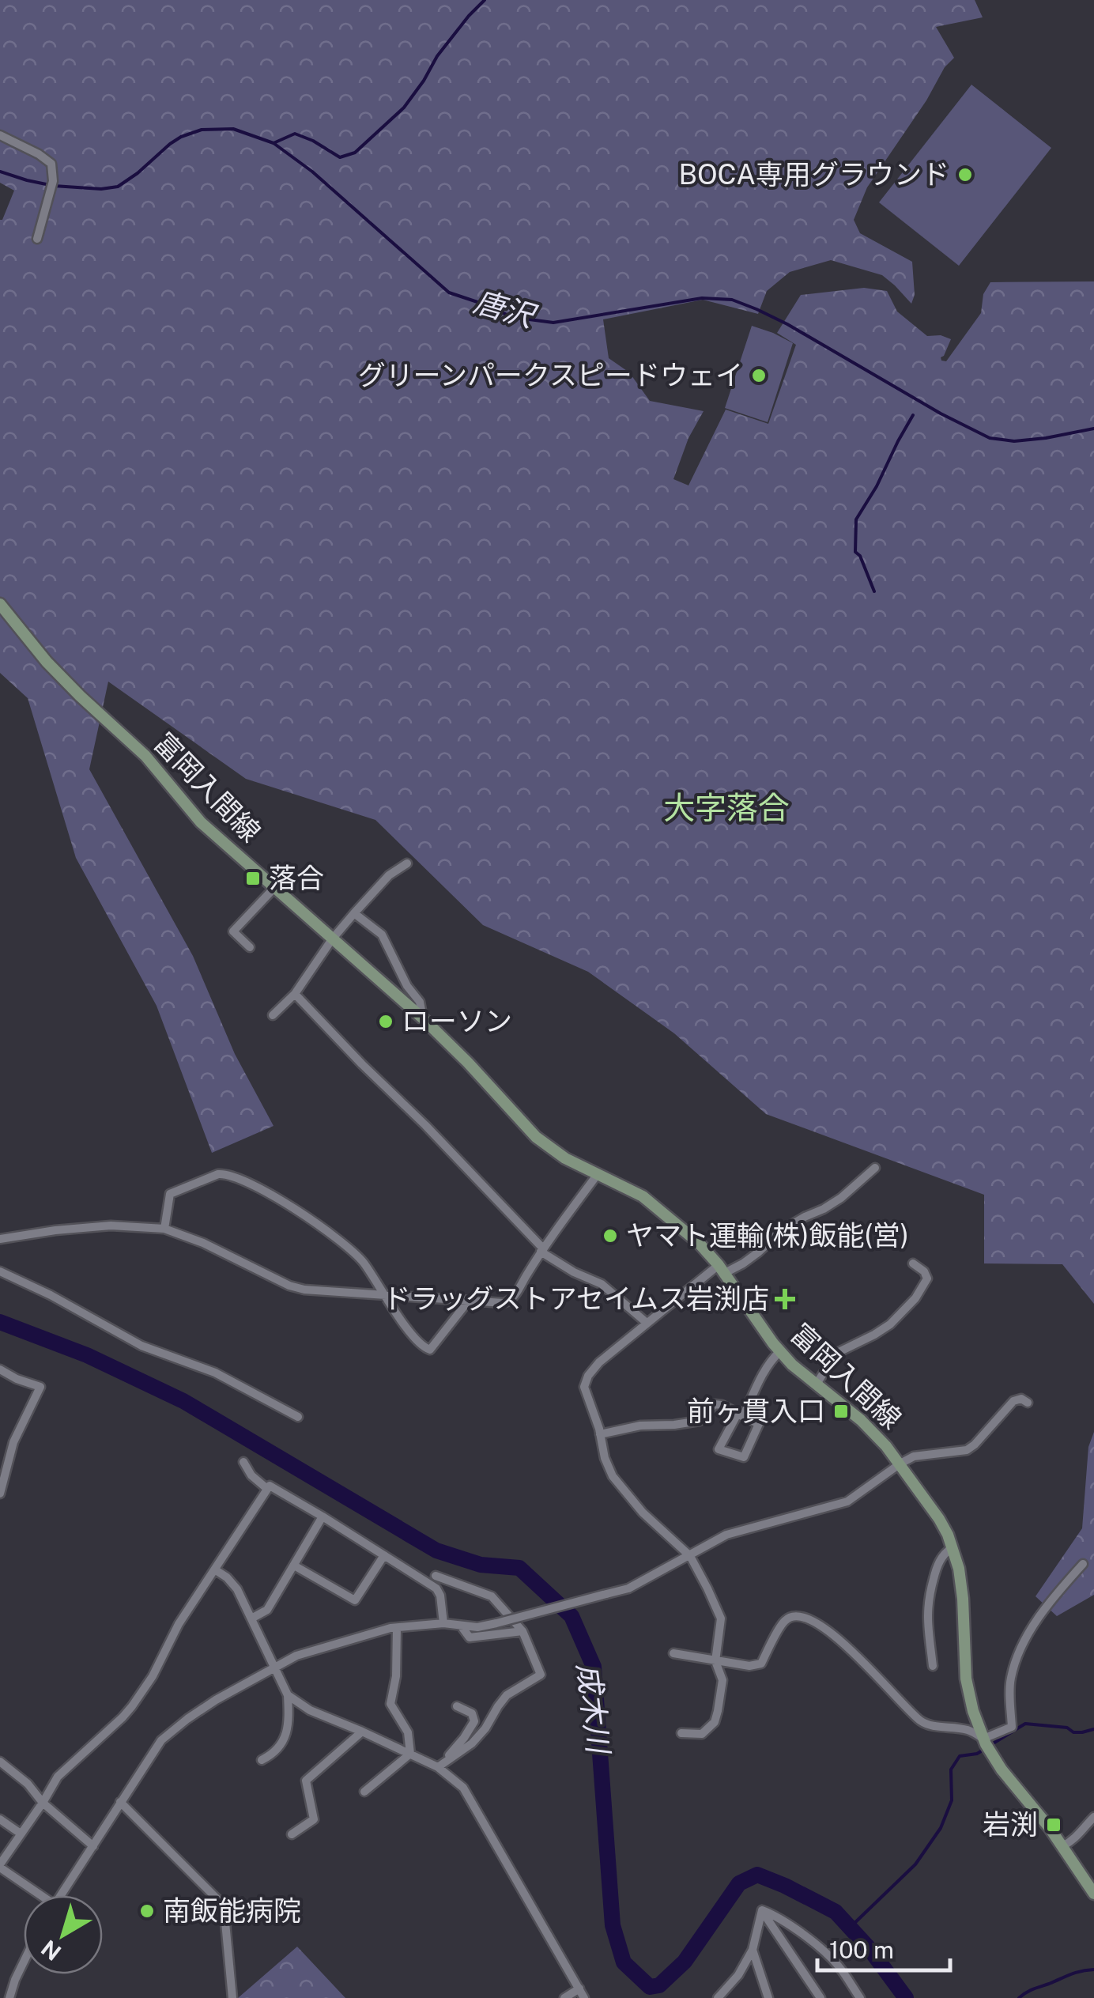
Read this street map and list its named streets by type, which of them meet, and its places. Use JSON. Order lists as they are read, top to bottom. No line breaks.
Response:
{"streets":{"main road":["富岡入間線"]},"districts":["大字落合"],"water":["唐沢","成木川"],"places":{"other":["BOCA専用グラウンド","グリーンパークスピードウェイ","ローソン","ヤマト運輸(株)飯能(営)","南飯能病院"],"transit":["落合","前ヶ貫入口","岩渕"],"health":["ドラッグストアセイムス岩渕店"]},"scale_bar":"100 m","north":"bottom left"}
